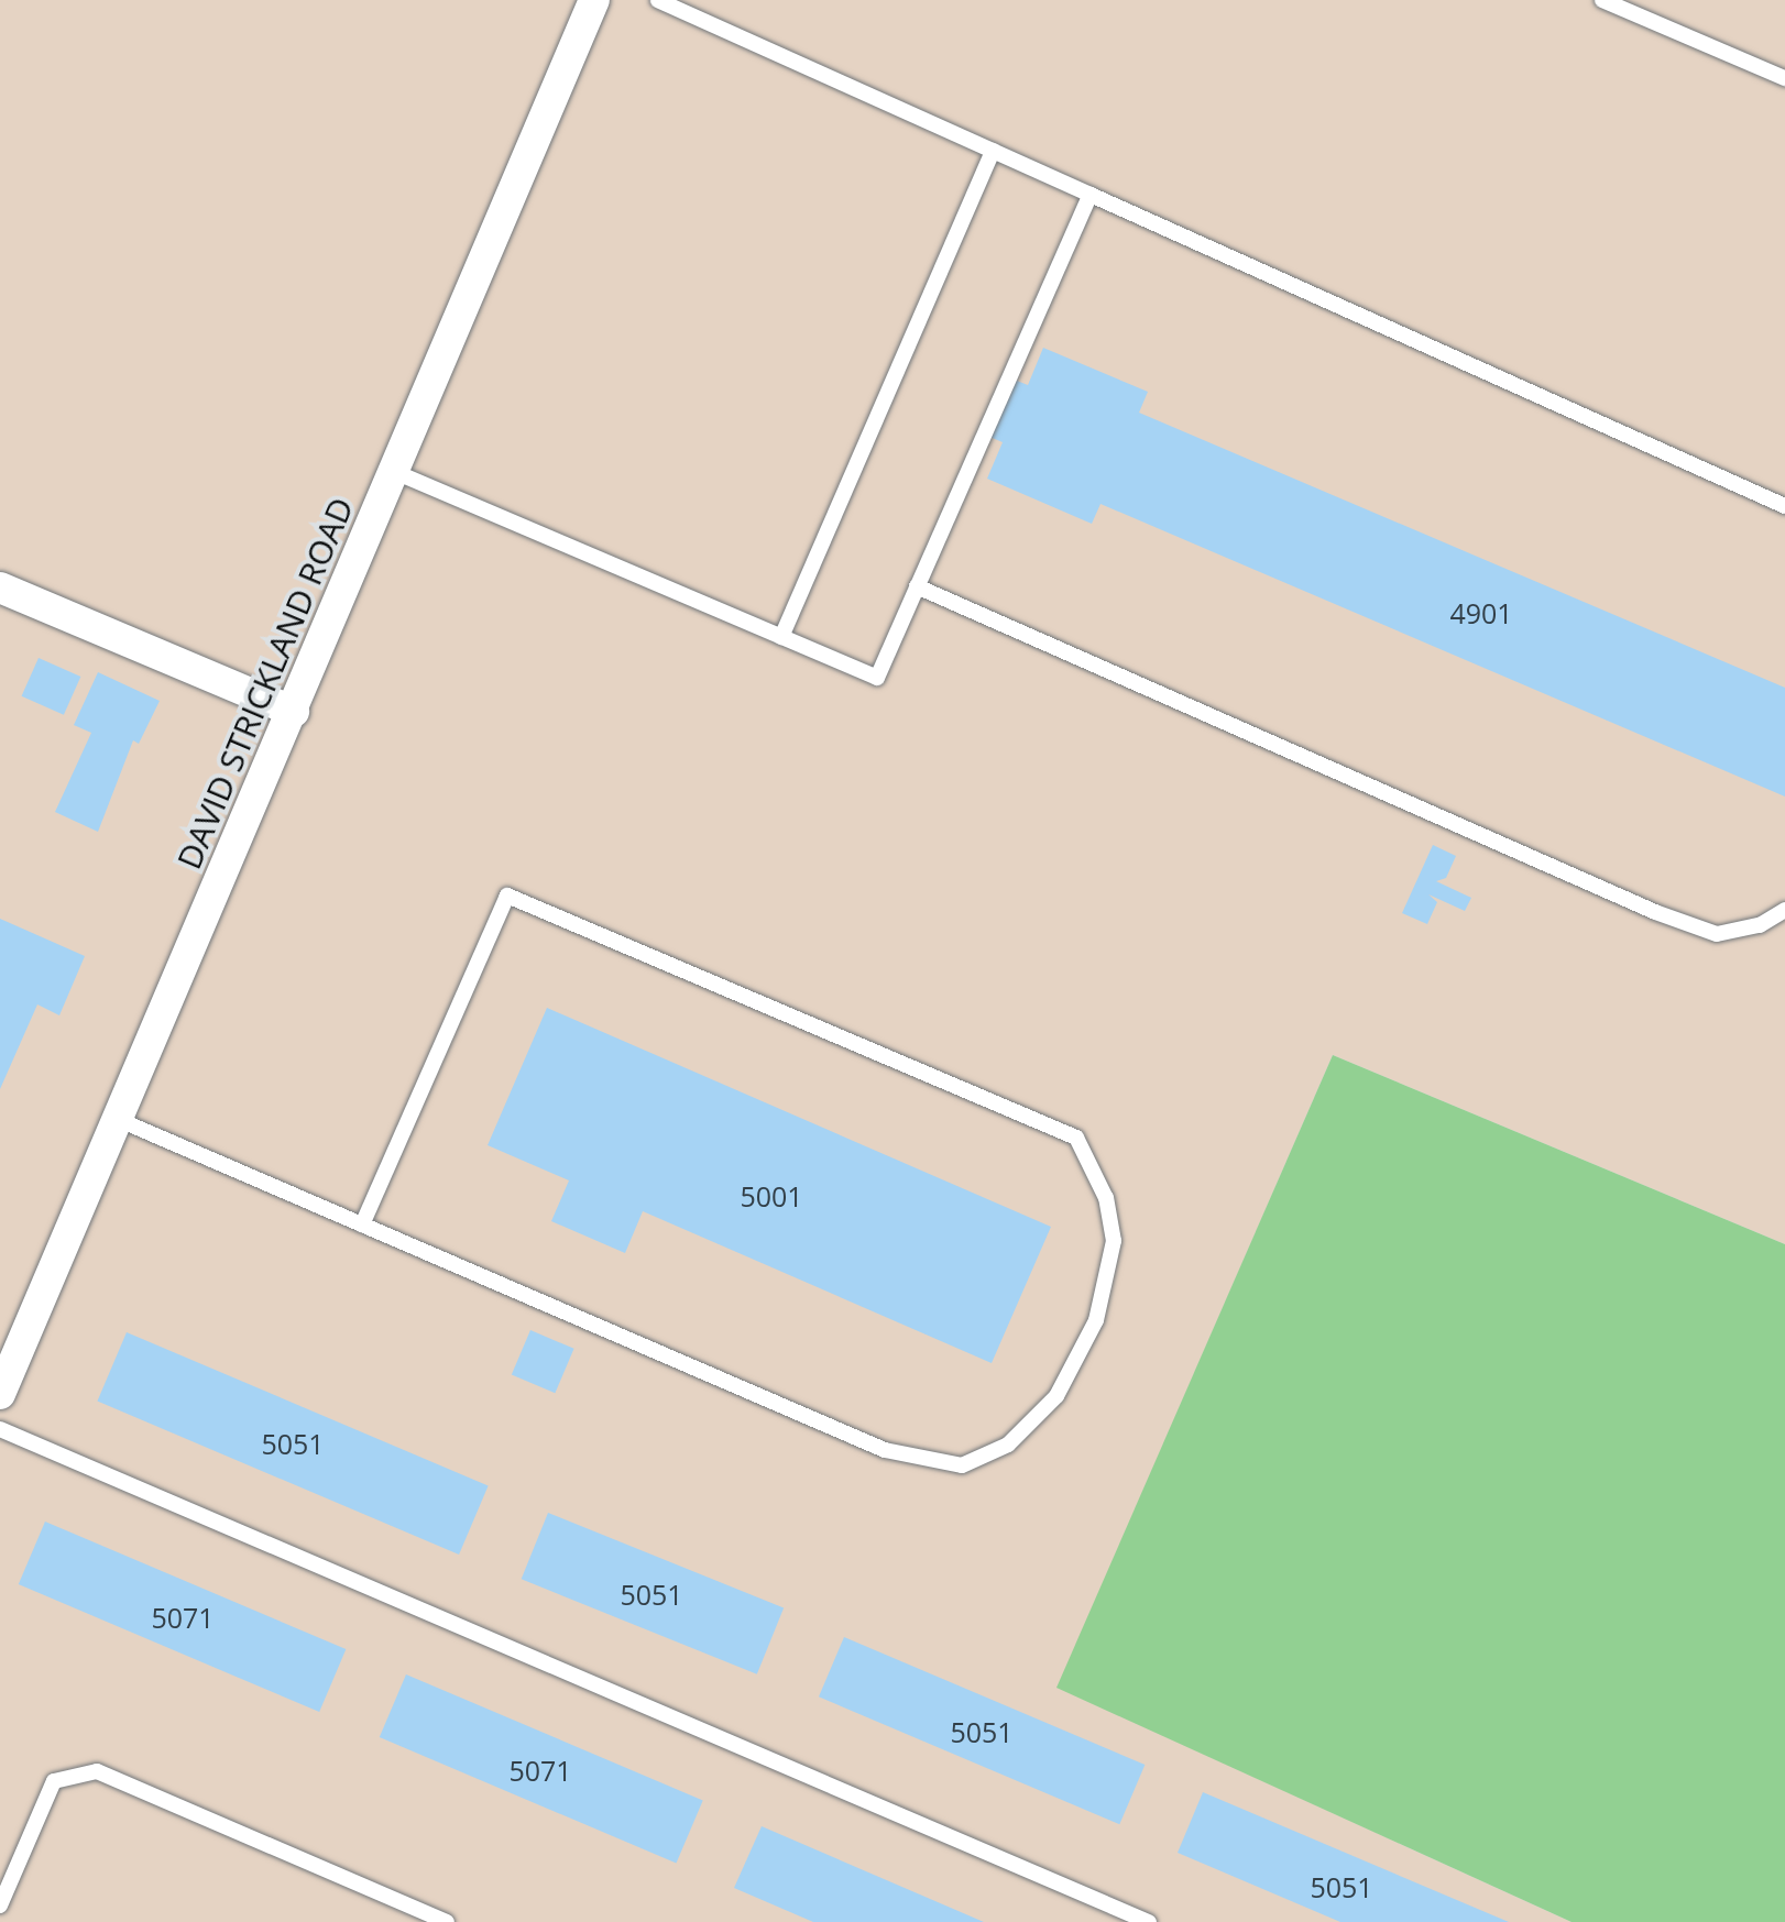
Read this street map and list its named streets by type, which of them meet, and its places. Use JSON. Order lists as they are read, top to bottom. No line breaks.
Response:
{"streets":{"street":["DAVID STRICKLAND ROAD"]},"house_numbers":["4901","5001","5051","5051","5071","5051","5071","5051"]}
